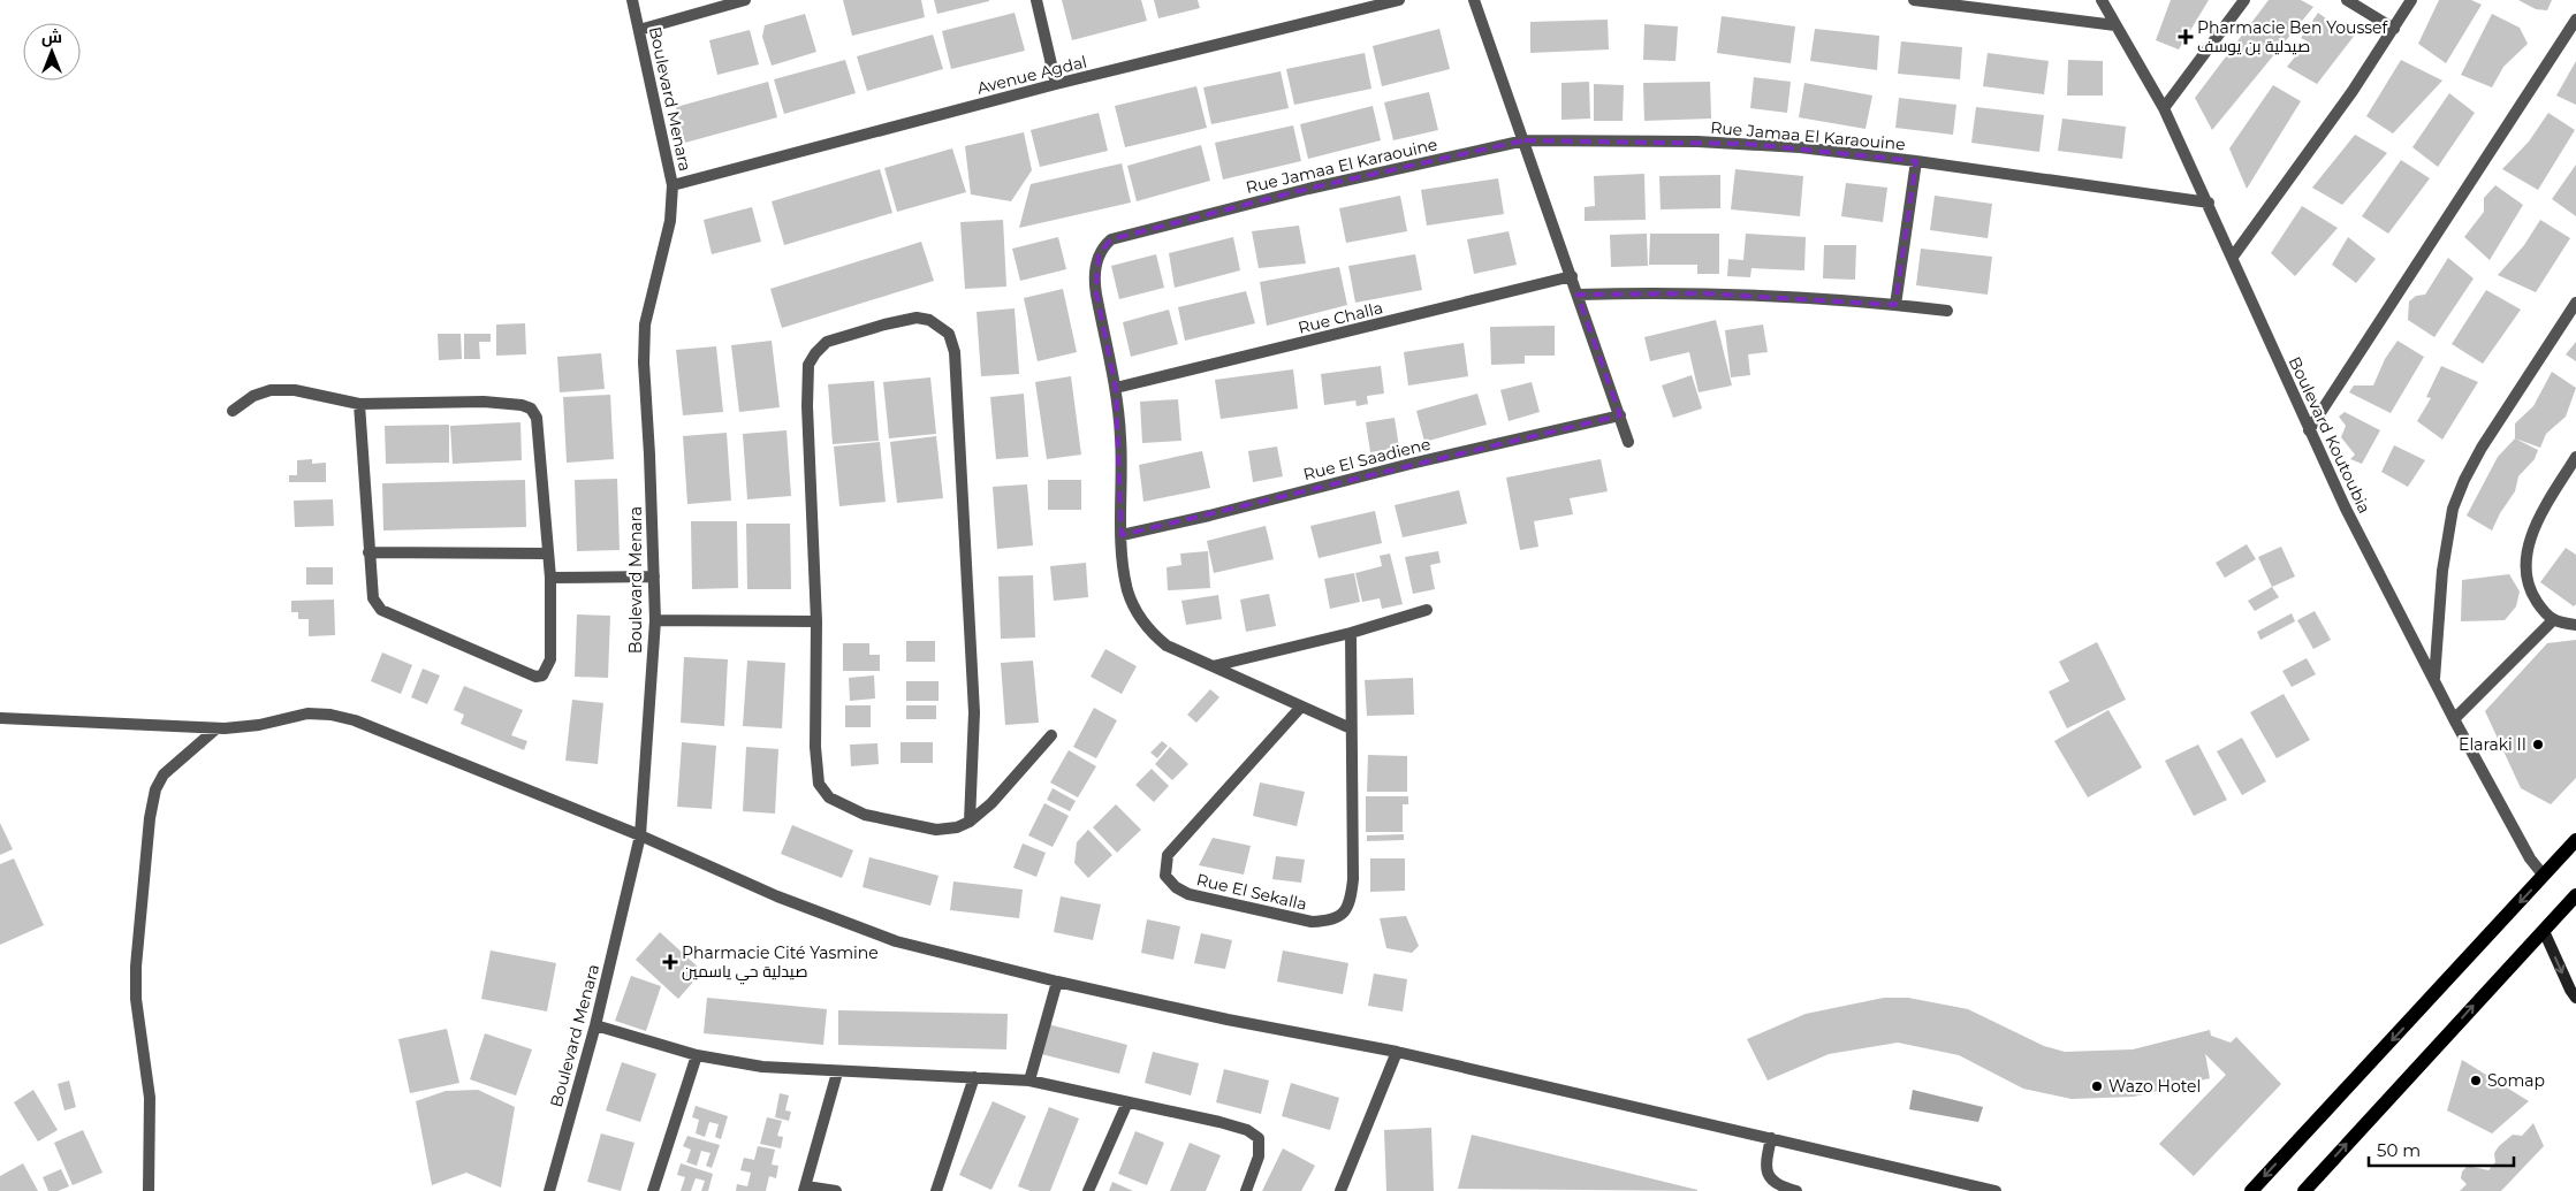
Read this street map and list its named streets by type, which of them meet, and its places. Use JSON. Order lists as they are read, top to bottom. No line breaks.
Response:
{"streets":{"street":["Avenue Agdal","Boulevard Menara","Rue Jamaa El Karaouine","Rue Challa","Boulevard Koutoubia","Rue El Saadiene","Rue El Sekalla"]},"crossings":[["Avenue Agdal","Boulevard Menara"],["Rue Jamaa El Karaouine","Rue Challa"],["Rue Jamaa El Karaouine","Boulevard Koutoubia"],["Rue Jamaa El Karaouine","Rue El Saadiene"],["Rue Jamaa El Karaouine","Rue El Sekalla"]],"places":{"health":["Pharmacie Ben Youssef صيدلية بن يوسف","Pharmacie Cité Yasmine صيدلية حي ياسمين"],"other":["Elaraki II","Somap","Wazo Hotel"]},"scale_bar":"50 m","north":"top"}
